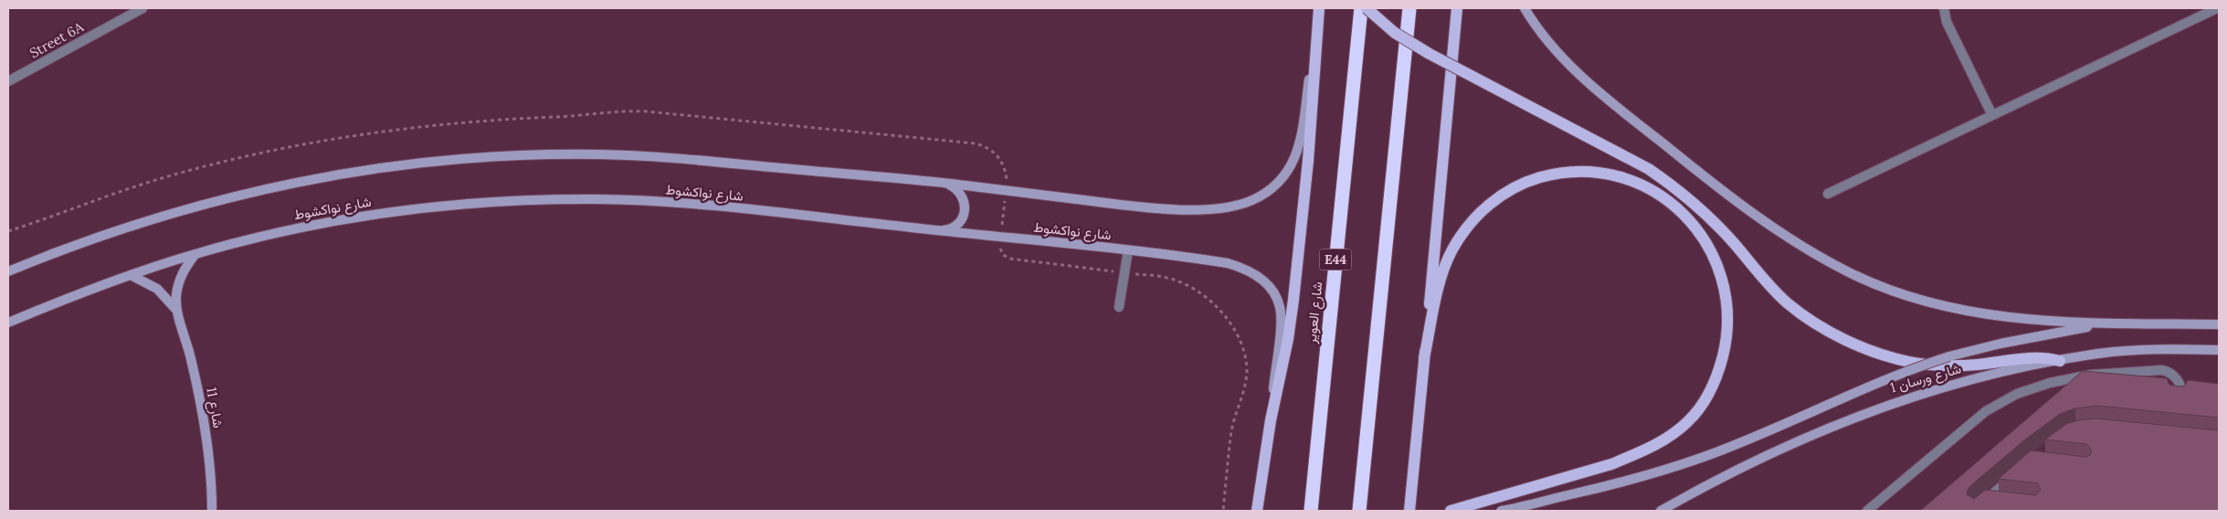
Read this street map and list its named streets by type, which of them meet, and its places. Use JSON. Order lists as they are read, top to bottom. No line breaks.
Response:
{"streets":{"highway":["E44","شارع العوير"],"street":["Street 6A","شارع نواكشوط","شارع ورسان 1","شارع 11"]},"crossings":[["شارع نواكشوط","شارع 11"]]}
